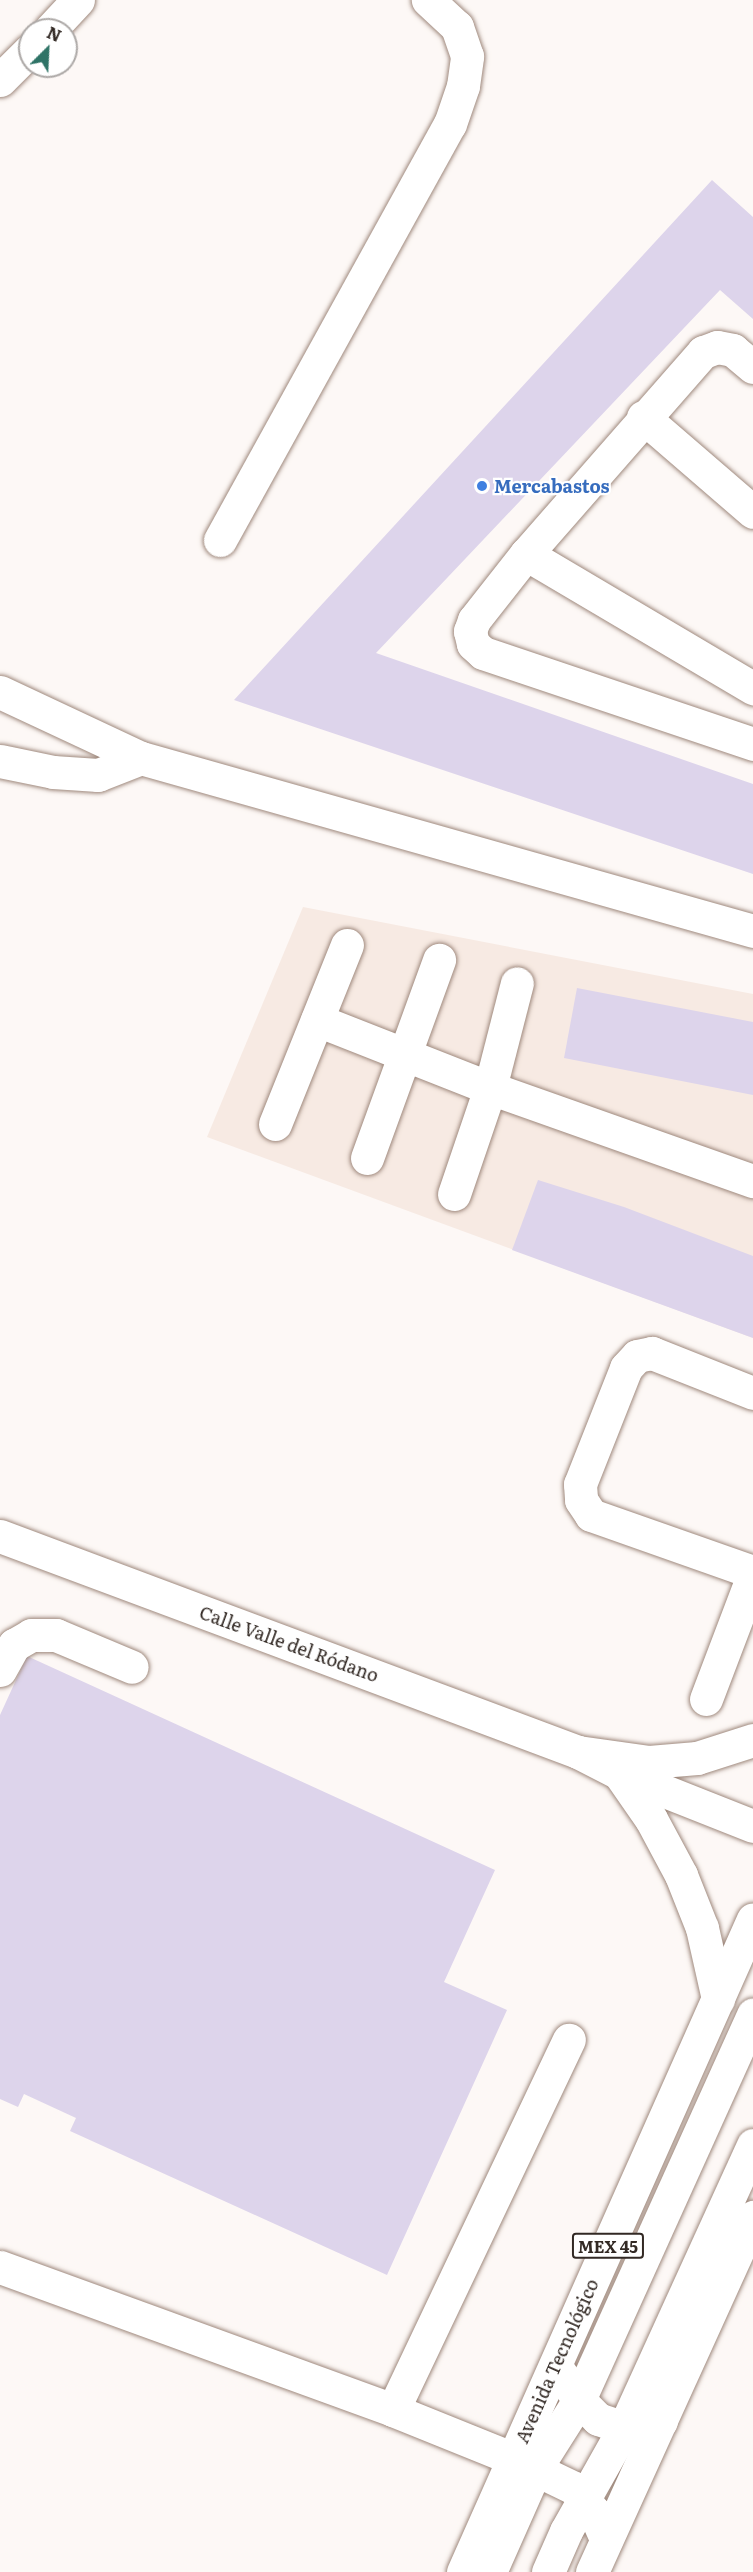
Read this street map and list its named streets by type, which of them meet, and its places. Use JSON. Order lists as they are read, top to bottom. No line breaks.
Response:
{"streets":{"main road":["Calle Valle del Ródano","MEX 45","Avenida Tecnológico"]},"places":["Mercabastos"],"north":"top right"}
